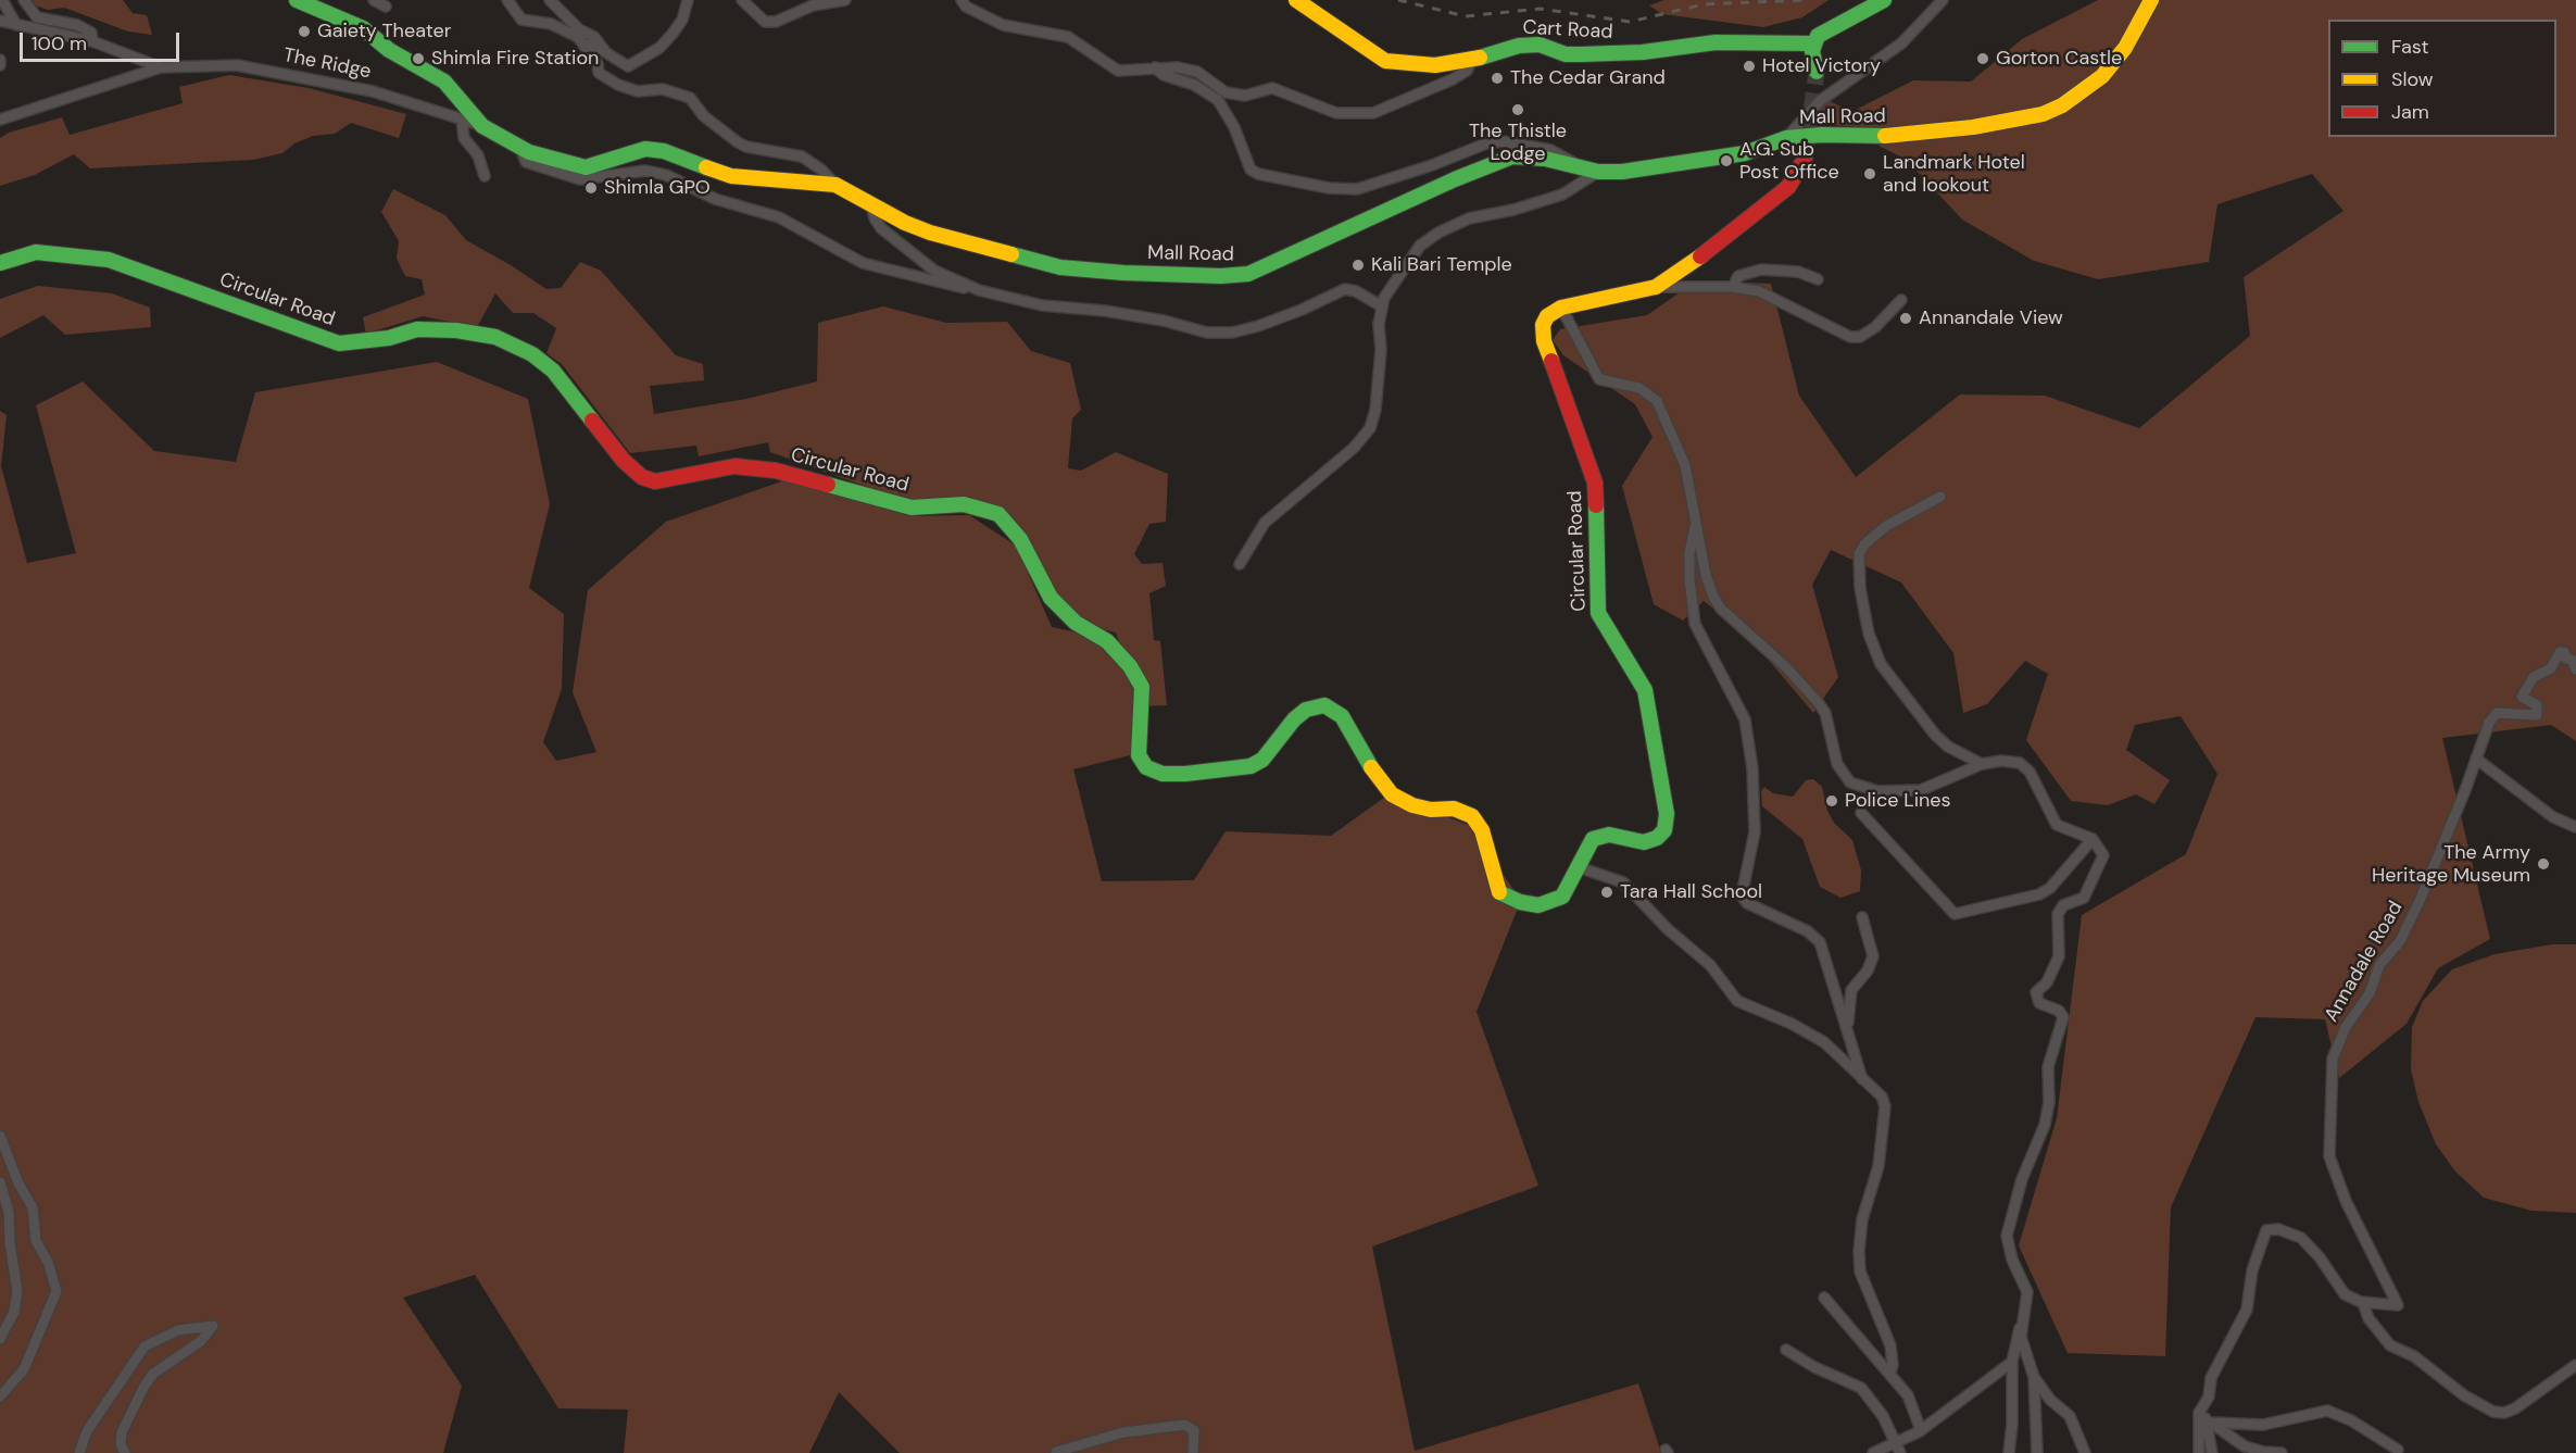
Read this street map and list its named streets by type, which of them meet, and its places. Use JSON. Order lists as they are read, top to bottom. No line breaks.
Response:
{"streets":{"main road":["Cart Road","Mall Road","Circular Road"],"street":["The Ridge","Annadale Road"]},"crossings":[["The Ridge","Mall Road"]],"places":["Gaiety Theater","Shimla Fire Station","Gorton Castle","Hotel Victory","The Cedar Grand","The Thistle Lodge","A.G. Sub Post Office","Landmark Hotel and lookout","Shimla GPO","Kali Bari Temple","Annandale View","Police Lines","The Army Heritage Museum","Tara Hall School"],"legend":["Fast","Slow","Jam"],"scale_bar":"100 m"}
